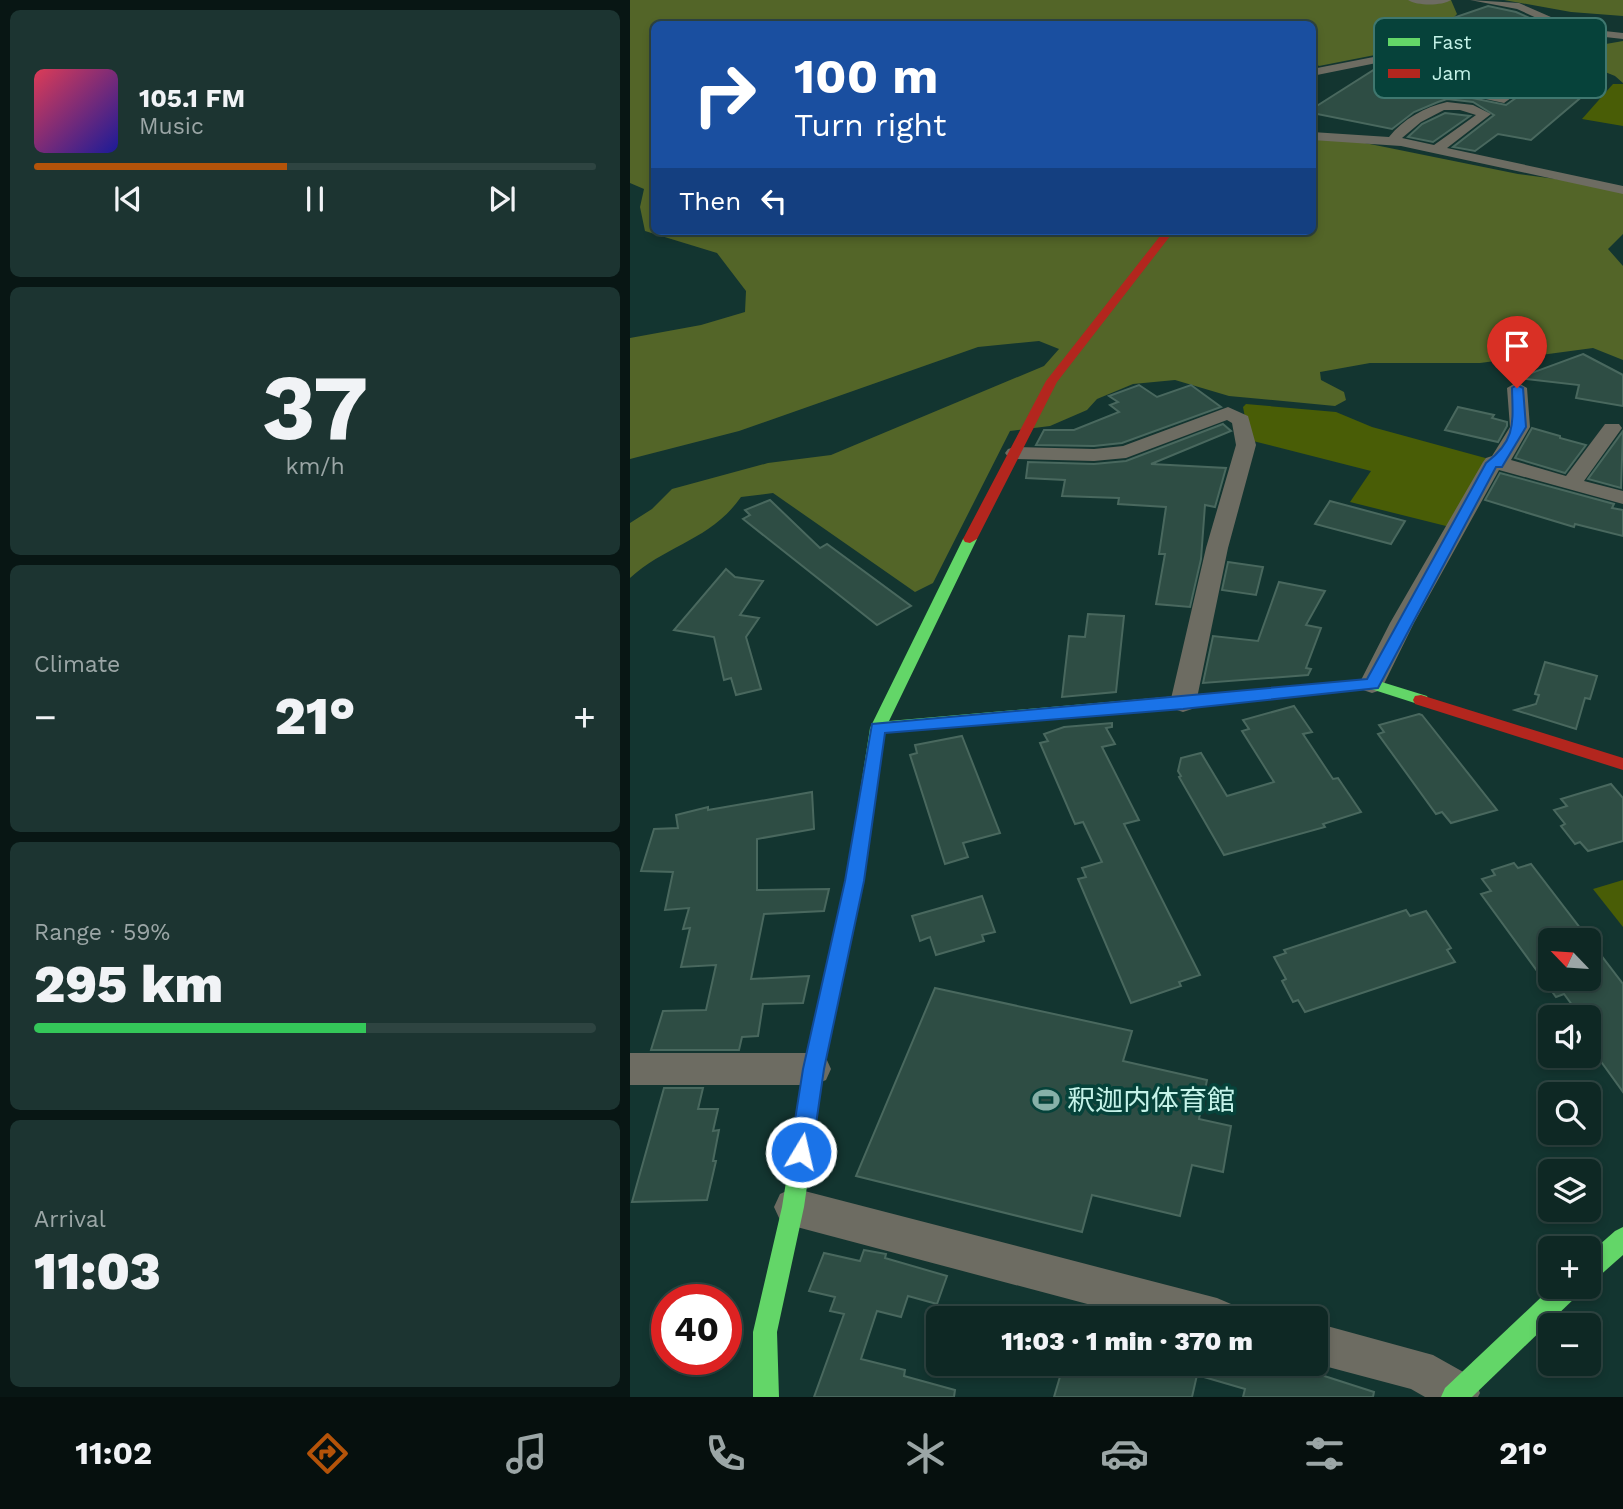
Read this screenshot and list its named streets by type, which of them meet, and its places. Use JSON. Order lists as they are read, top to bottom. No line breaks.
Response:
{"places":{"sports":["釈迦内体育館"]},"legend":["Fast","Jam"],"north":"top left","page":{"turn":["100 m","Turn right"],"song":["105.1 FM","Music"],"then":"Then","tile":[["37","km/h"],"Climate",["Range · 59%","295 km"],["Arrival","11:03"]],"heat":["−","21°","+"],"map_buttons":["+","−"],"limit":"40","trip":"11:03 · 1 min · 370 m","tabs":["11:02","21°"]}}
